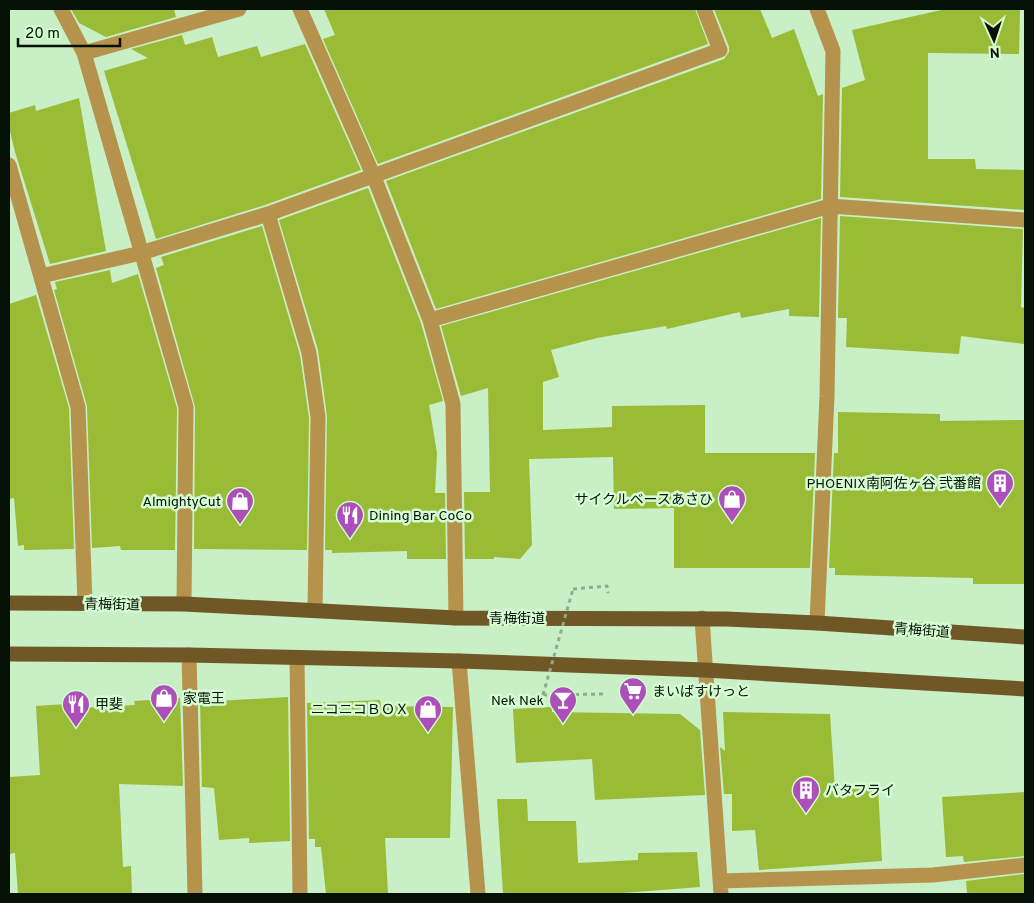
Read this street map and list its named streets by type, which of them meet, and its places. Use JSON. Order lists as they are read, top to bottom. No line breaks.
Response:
{"streets":{"main road":["青梅街道"]},"places":{"building":["PHOENIX南阿佐ヶ谷 弐番館","バタフライ"],"shop":["サイクルベースあさひ","AlmightyCut","家電王","ニコニコＢＯＸ"],"restaurant":["Dining Bar CoCo","甲斐"],"supermarket":["まいばすけっと"],"bar":["Nek Nek"]},"scale_bar":"20 m","north":"bottom"}
